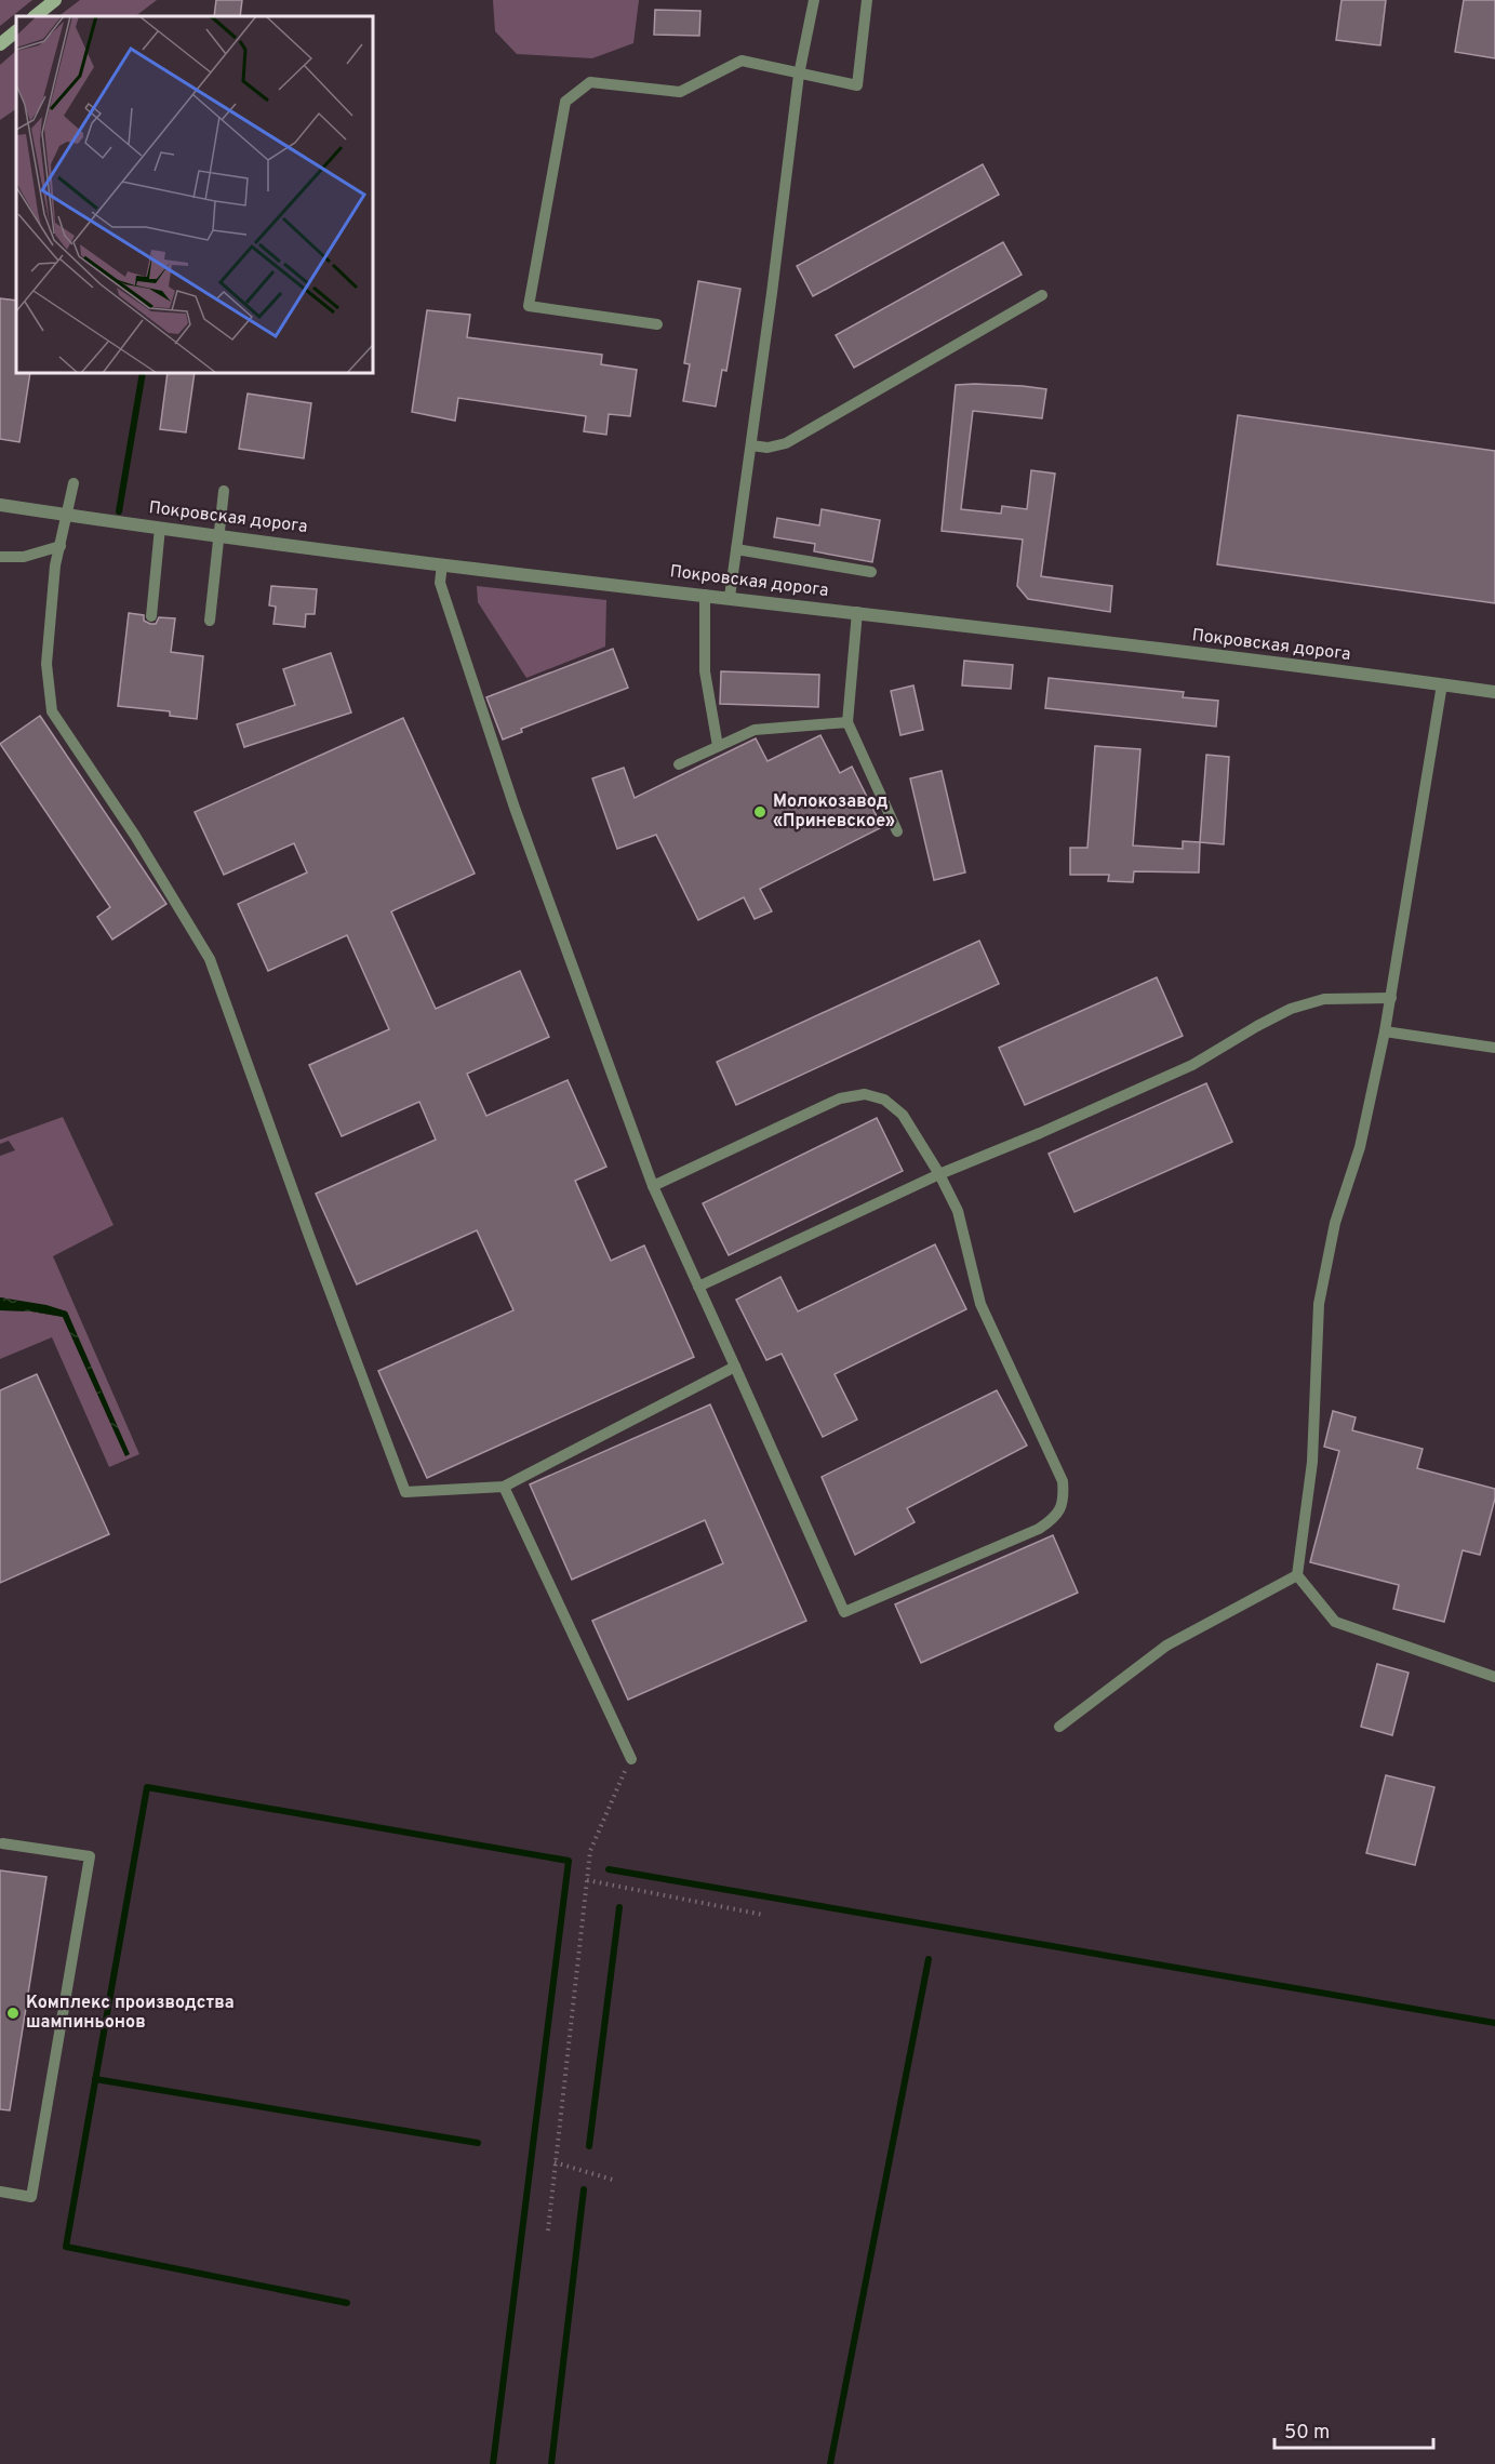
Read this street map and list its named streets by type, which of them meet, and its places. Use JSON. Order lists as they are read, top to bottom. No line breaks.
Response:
{"streets":{"street":["Покровская дорога"]},"places":["Молокозавод «Приневское»","Комплекс производства шампиньонов"],"scale_bar":"50 m"}
